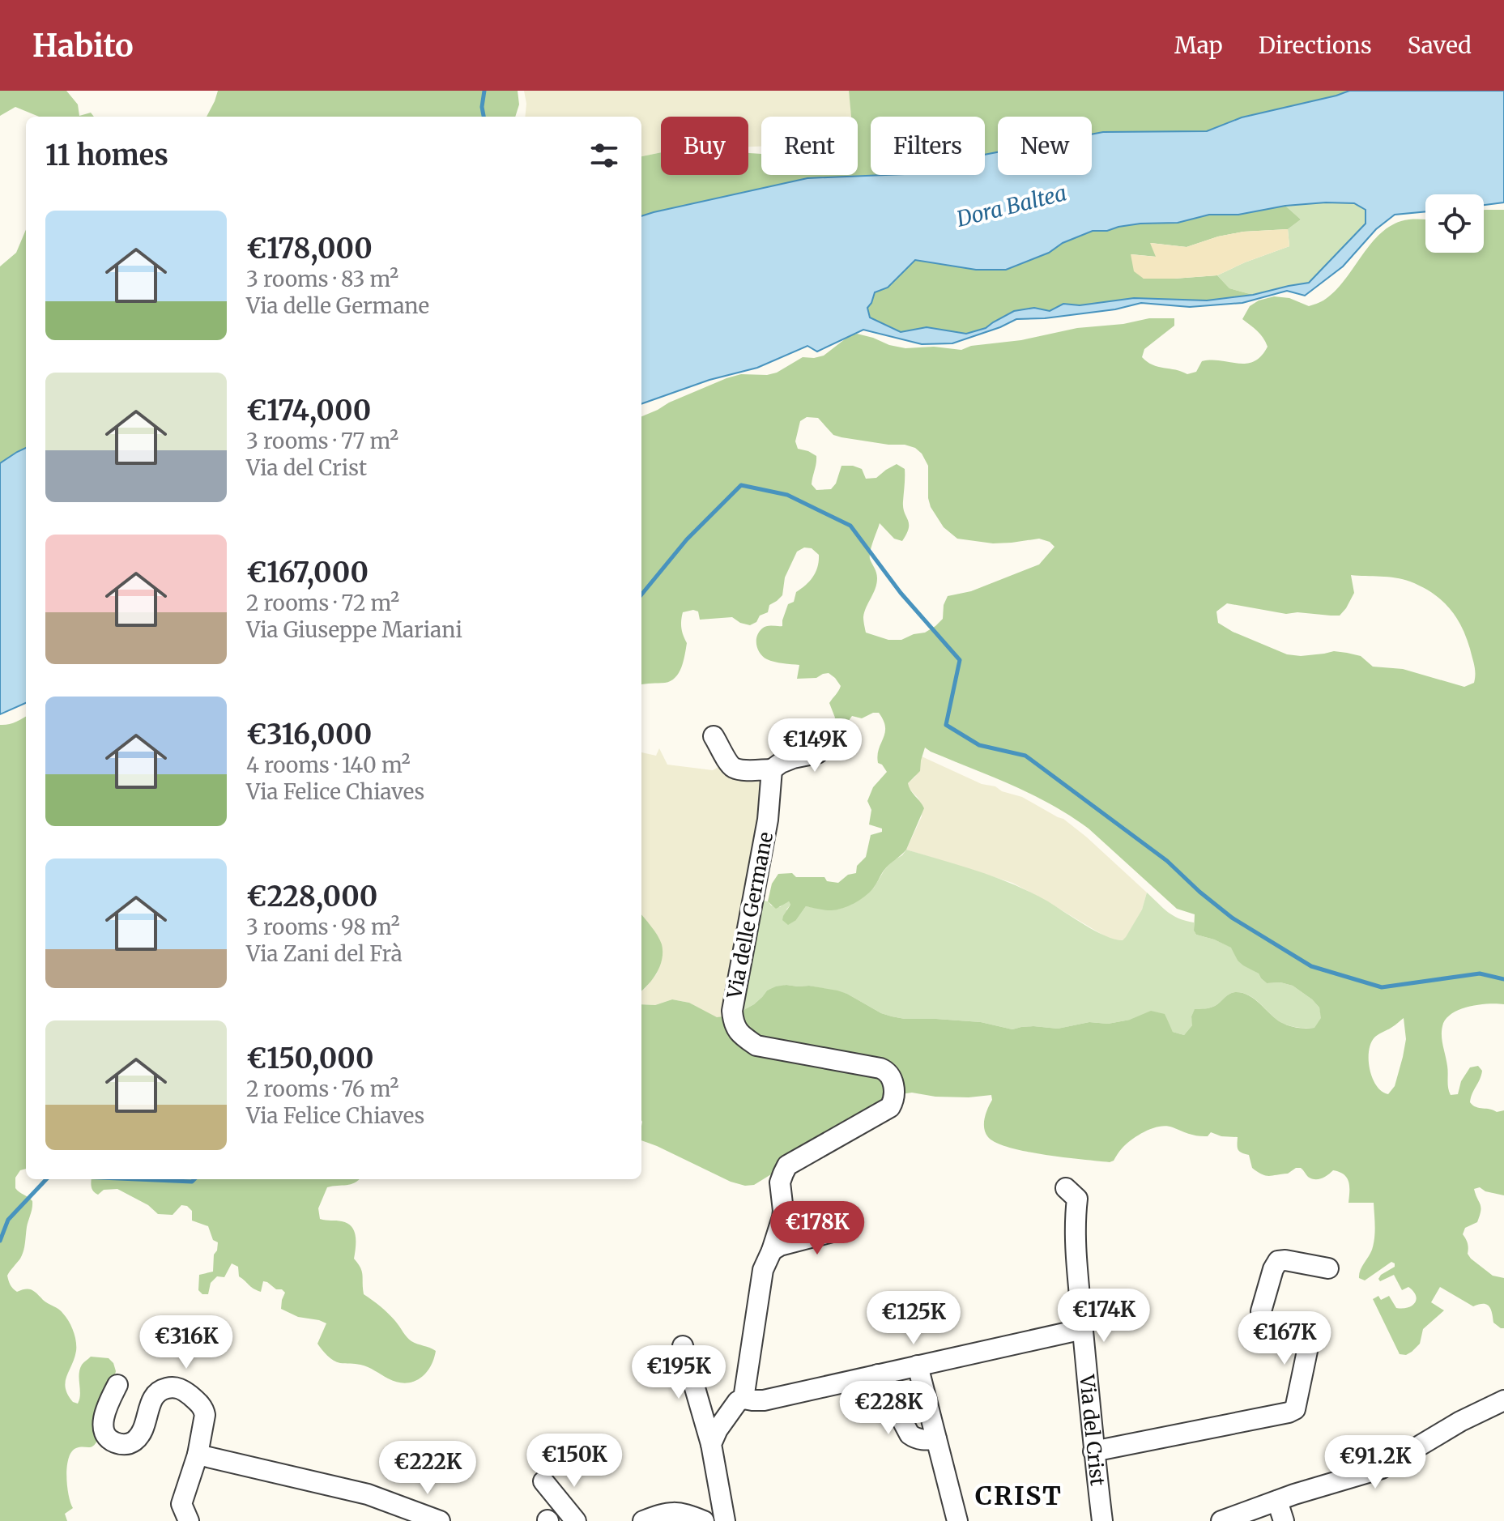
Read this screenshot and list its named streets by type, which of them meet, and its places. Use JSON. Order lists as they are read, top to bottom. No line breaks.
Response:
{"streets":{"street":["Via delle Germane","Via del Crist"]},"districts":["CRIST"],"water":["Dora Baltea"],"page":{"header":"Habito","nav":["Map","Directions","Saved"],"chip":["Buy","Rent","Filters","New"],"heading":"11 homes","list":[{"name":"€178,000","note":"3 rooms · 83 m² · Via delle Germane"},{"name":"€174,000","note":"3 rooms · 77 m² · Via del Crist"},{"name":"€167,000","note":"2 rooms · 72 m² · Via Giuseppe Mariani"},{"name":"€316,000","note":"4 rooms · 140 m² · Via Felice Chiaves"},{"name":"€228,000","note":"3 rooms · 98 m² · Via Zani del Frà"},{"name":"€150,000","note":"2 rooms · 76 m² · Via Felice Chiaves"}],"price":["€149K","€178K","€174K","€125K","€167K","€316K","€195K","€228K","€150K","€91.2K","€222K"]}}
